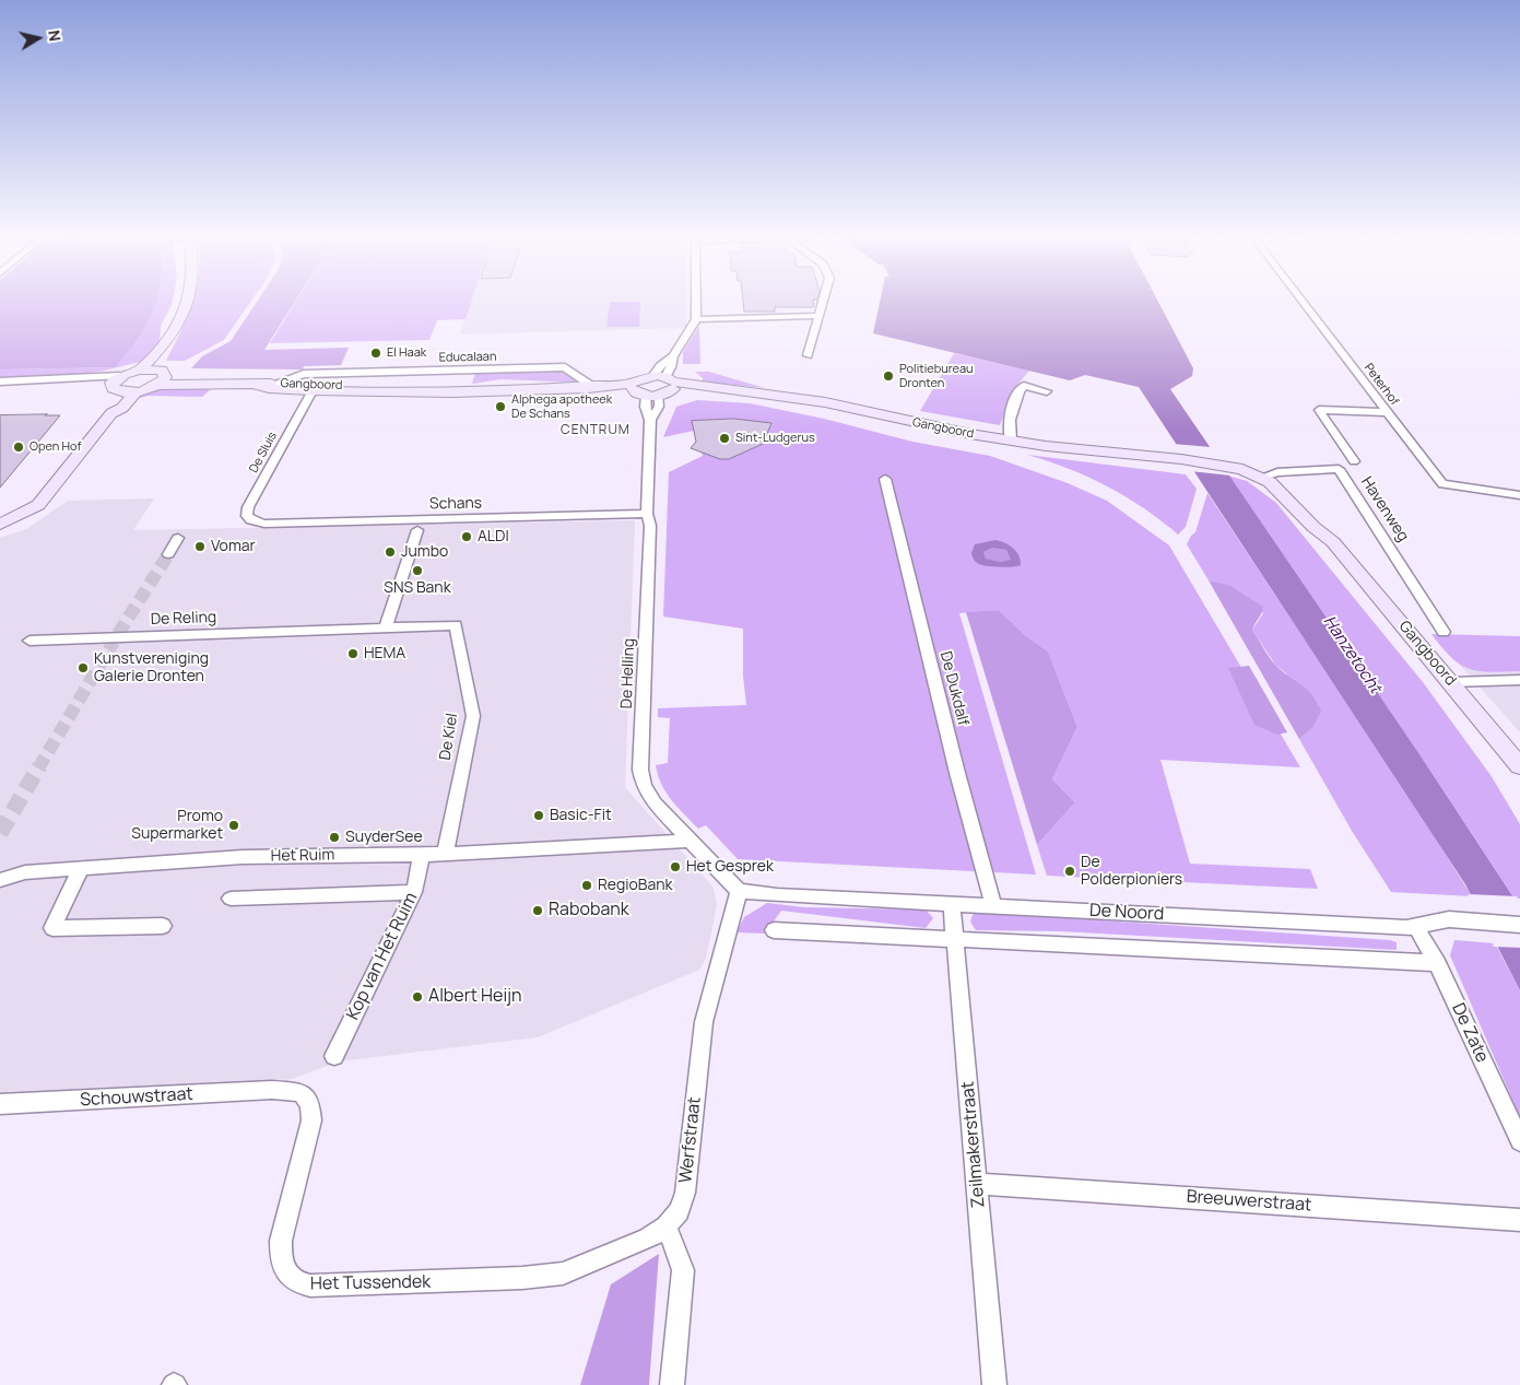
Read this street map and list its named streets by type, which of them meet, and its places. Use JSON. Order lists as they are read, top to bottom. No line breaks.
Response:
{"streets":{"main road":["Gangboord"],"street":["Educalaan","Peterhof","De Sluis","Schans","Havenweg","De Reling","De Helling","De Dukdalf","De Kiel","Het Ruim","De Noord","Kop van Het Ruim","De Zate","Schouwstraat","Werfstraat","Zeilmakerstraat","Breeuwerstraat","Het Tussendek"]},"crossings":[["Educalaan","Gangboord"],["Gangboord","De Sluis"],["Gangboord","Havenweg"],["De Sluis","Schans"],["Schans","De Helling"],["De Reling","De Kiel"],["De Helling","Het Ruim"],["De Helling","De Noord"],["De Helling","Werfstraat"],["De Dukdalf","De Noord"],["De Kiel","Het Ruim"],["Het Ruim","Kop van Het Ruim"],["De Noord","De Zate"],["De Noord","Werfstraat"],["De Noord","Zeilmakerstraat"],["Schouwstraat","Het Tussendek"],["Werfstraat","Het Tussendek"],["Zeilmakerstraat","Breeuwerstraat"]],"districts":["CENTRUM"],"water":["Hanzetocht"],"places":["El Haak","Politiebureau Dronten","Alphega apotheek De Schans","Sint-Ludgerus","Open Hof","ALDI","Vomar","Jumbo","SNS Bank","HEMA","Kunstvereniging Galerie Dronten","Basic-Fit","Promo Supermarket","SuyderSee","Het Gesprek","De Polderpioniers","RegioBank","Rabobank","Albert Heijn"],"north":"right"}
